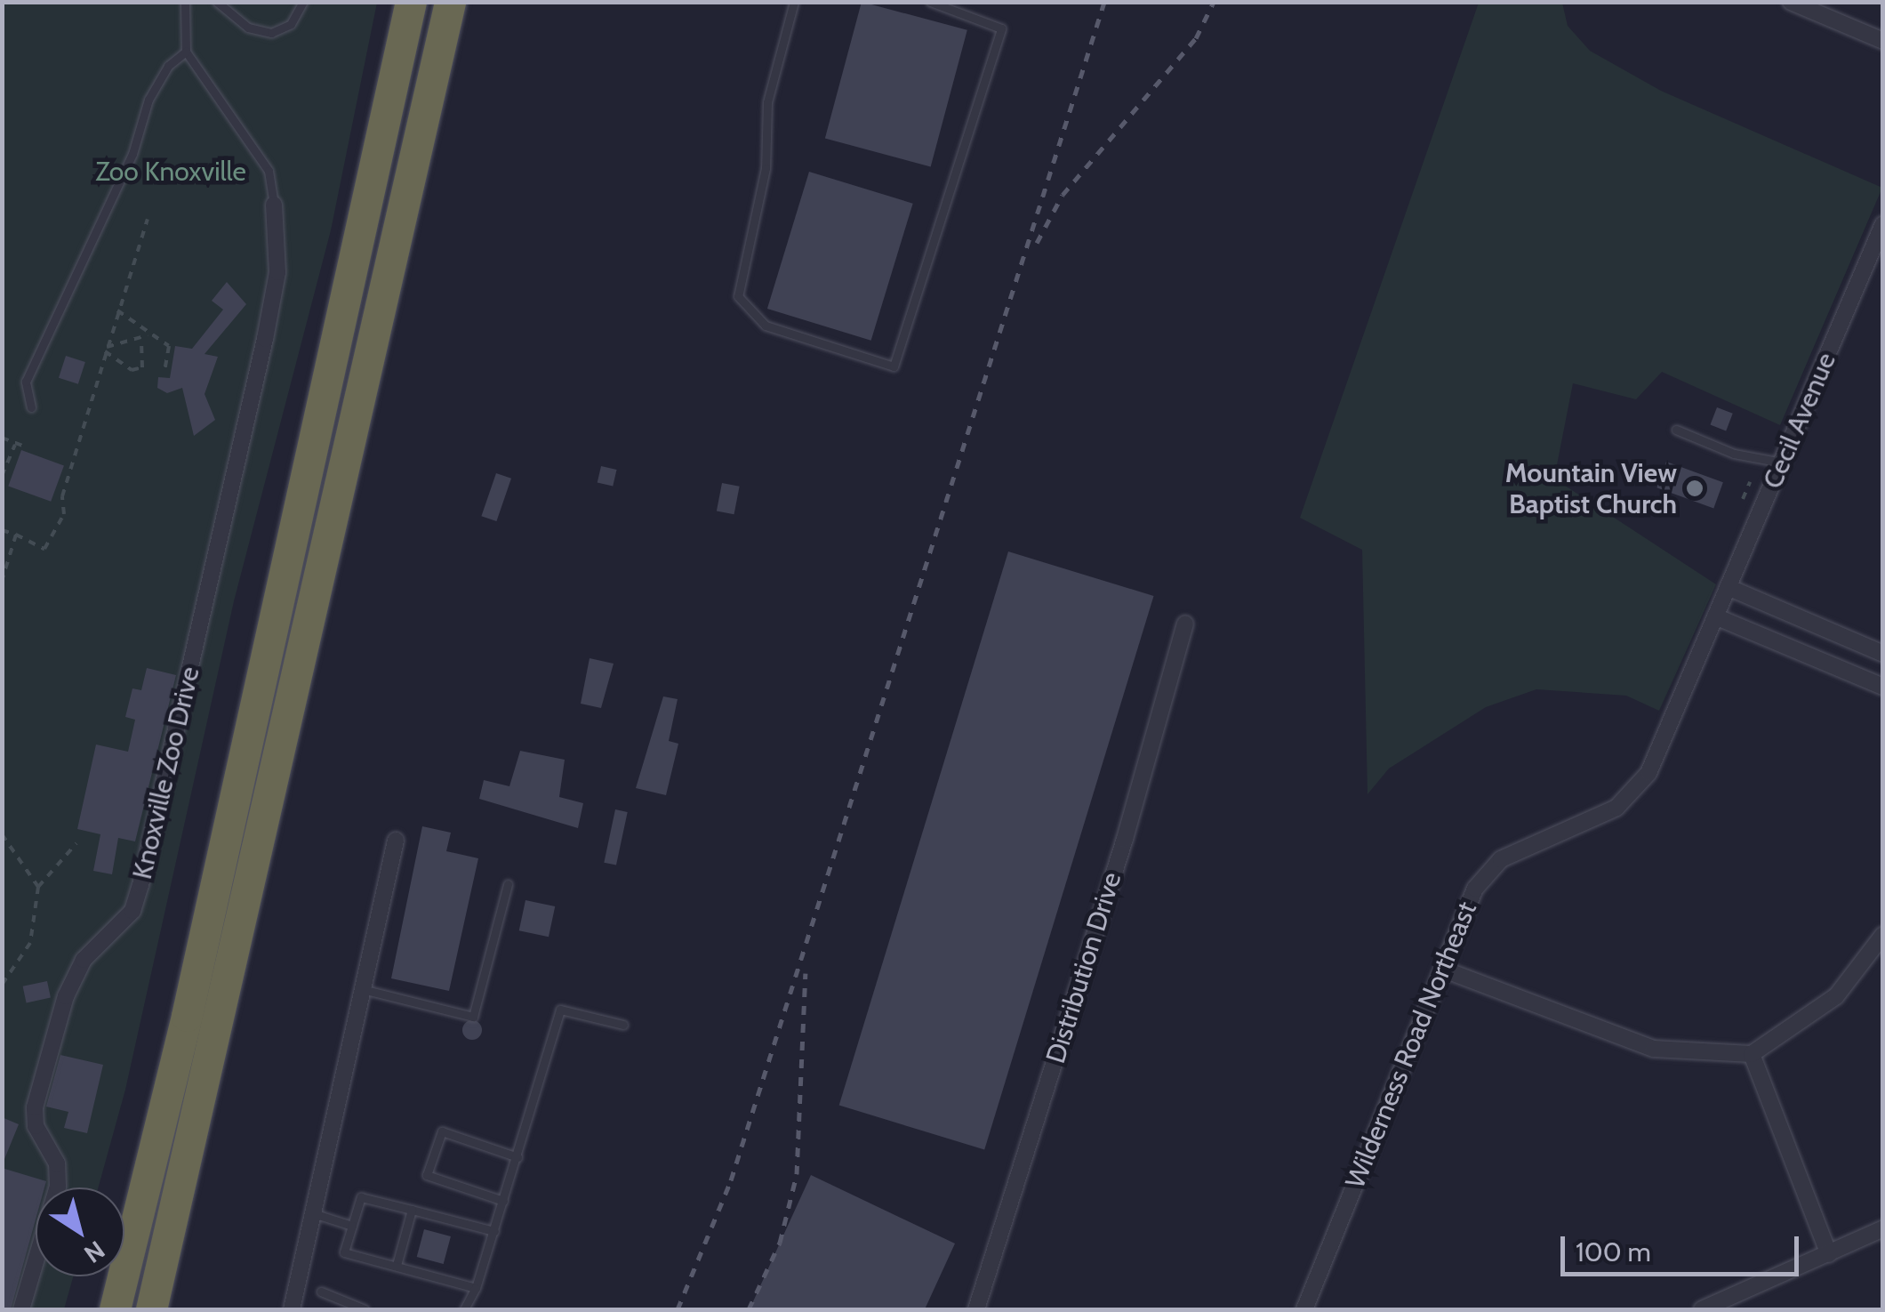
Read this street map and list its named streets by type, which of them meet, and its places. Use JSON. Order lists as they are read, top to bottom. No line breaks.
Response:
{"streets":{"street":["Cecil Avenue","Knoxville Zoo Drive","Distribution Drive","Wilderness Road Northeast"]},"crossings":[["Cecil Avenue","Wilderness Road Northeast"]],"parks":["Zoo Knoxville"],"places":["Mountain View Baptist Church"],"scale_bar":"100 m","north":"bottom right"}
